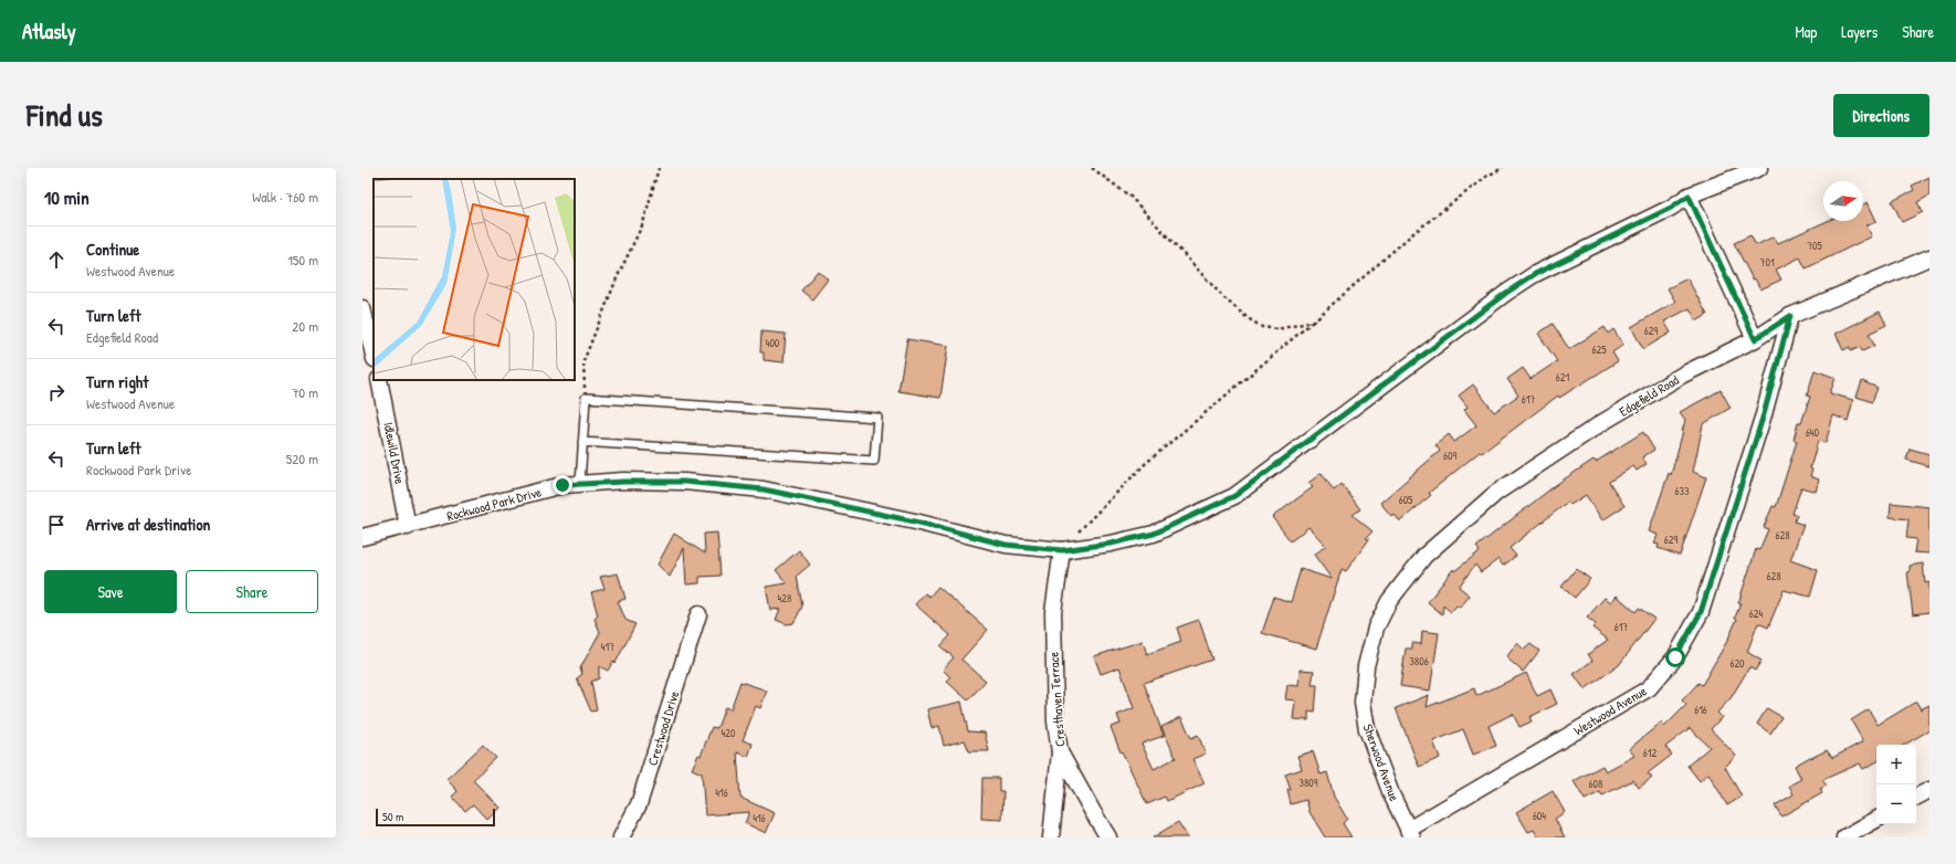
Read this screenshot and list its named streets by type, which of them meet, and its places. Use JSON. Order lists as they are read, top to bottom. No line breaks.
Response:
{"streets":{"street":["Edgefield Road","Idlewild Drive","Rockwood Park Drive","Cresthaven Terrace","Westwood Avenue","Crestwood Drive","Sherwood Avenue"]},"crossings":[["Edgefield Road","Westwood Avenue"],["Edgefield Road","Sherwood Avenue"],["Idlewild Drive","Rockwood Park Drive"],["Rockwood Park Drive","Cresthaven Terrace"],["Westwood Avenue","Sherwood Avenue"]],"house_numbers":["705","701","629","400","625","621","617","640","609","633","605","628","629","628","428","624","617","417","3806","620","616","420","612","3809","608","416","604","416"],"scale_bar":"50 m","north":"right","page":{"header":"Atlasly","nav":["Map","Layers","Share"],"title":"Find us","buttons":["Directions",["Save","Share"]],"heading":["10 min","Walk · 760 m"],"list":[["Continue","Westwood Avenue","150 m"],["Turn left","Edgefield Road","20 m"],["Turn right","Westwood Avenue","70 m"],["Turn left","Rockwood Park Drive","520 m"],"Arrive at destination"],"map_buttons":["+","−"],"scale":"50 m"}}
